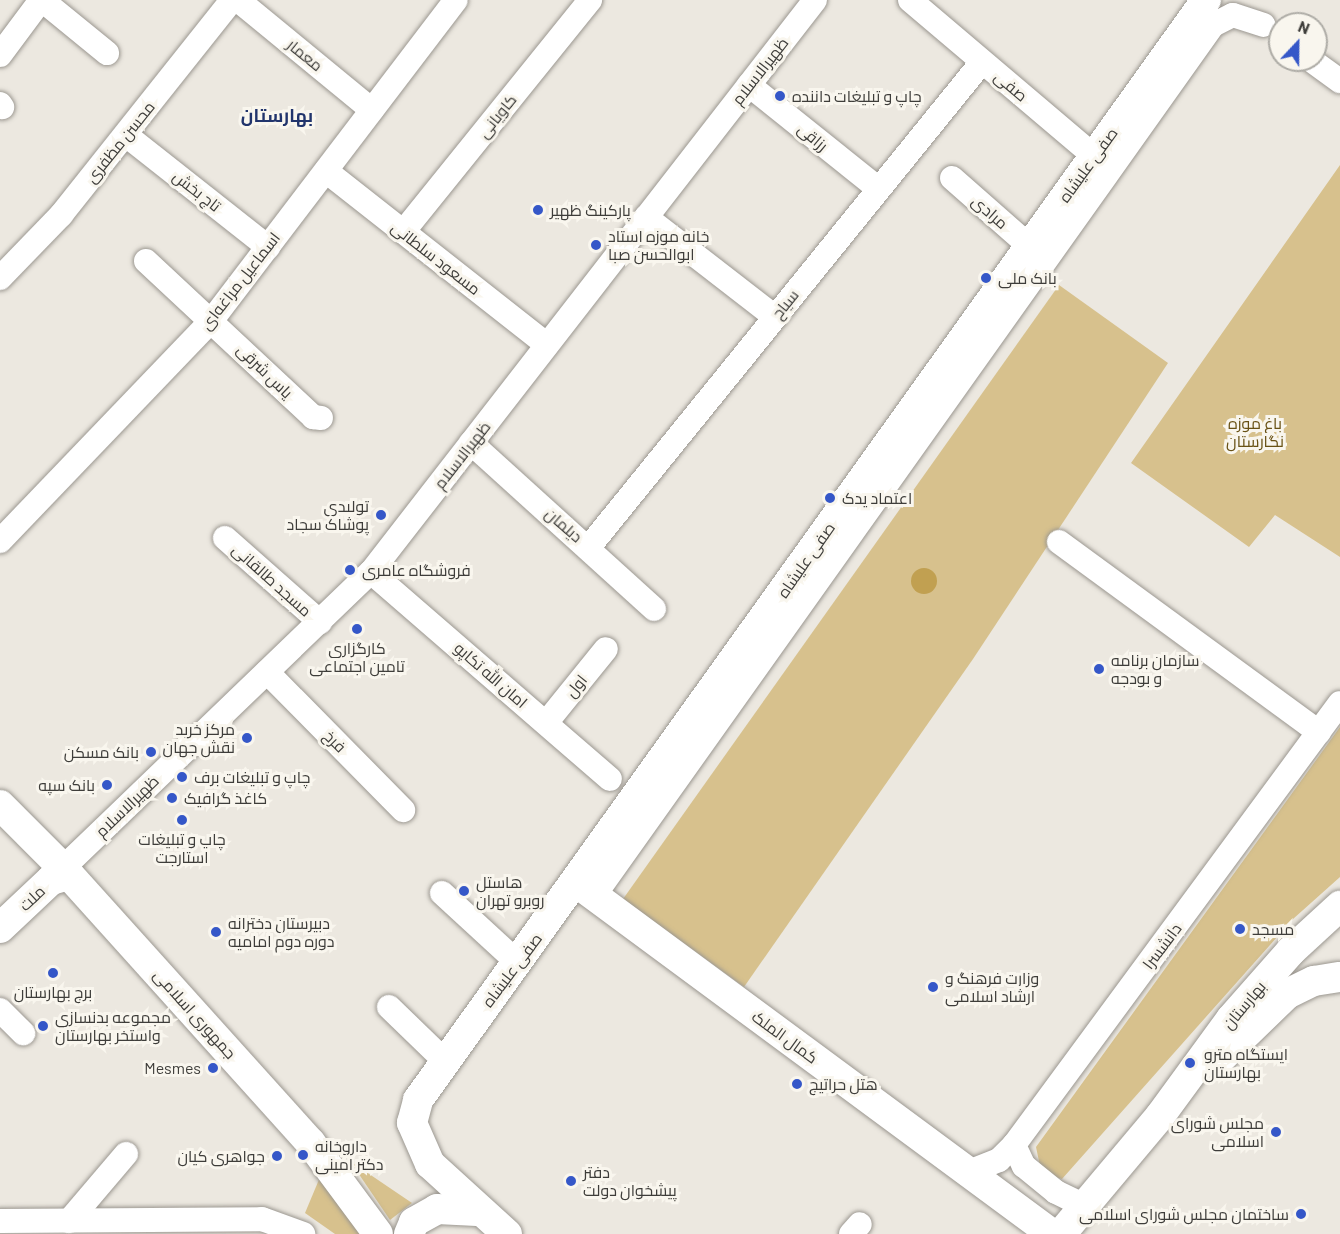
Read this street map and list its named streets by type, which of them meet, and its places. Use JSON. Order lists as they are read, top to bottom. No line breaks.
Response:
{"streets":{"main road":["صفی علیشاه","ملت","بهارستان","جمهوری اسلامی","کمال الملک"],"street":["معمار","ظهیرالاسلام","صفی","کاویانی","رزاقی","محسن مظفری","تاج بخش","مرادی","مسعود سلطانی","اسماعیل مراغه‌ای","سیاح","یاس شرقی","دیلمان","مسجد طالقانی","امان الله تکاپو","اول","فرخ","دانشسرا"]},"crossings":[["معمار","اسماعیل مراغه‌ای"],["ظهیرالاسلام","رزاقی"],["ظهیرالاسلام","مسعود سلطانی"],["ظهیرالاسلام","دیلمان"],["ظهیرالاسلام","مسجد طالقانی"],["ظهیرالاسلام","امان الله تکاپو"],["ظهیرالاسلام","فرخ"],["ظهیرالاسلام","ملت"],["ظهیرالاسلام","جمهوری اسلامی"],["صفی","صفی علیشاه"],["صفی","سیاح"],["کاویانی","مسعود سلطانی"],["رزاقی","سیاح"],["محسن مظفری","تاج بخش"],["صفی علیشاه","مرادی"],["صفی علیشاه","کمال الملک"],["تاج بخش","اسماعیل مراغه‌ای"],["مسعود سلطانی","اسماعیل مراغه‌ای"],["اسماعیل مراغه‌ای","یاس شرقی"],["سیاح","دیلمان"],["امان الله تکاپو","اول"],["ملت","جمهوری اسلامی"],["دانشسرا","کمال الملک"]],"districts":["بهارستان"],"parks":["باغ موزه نگارستان"],"places":["چاپ و تبلیغات داننده","پارکینگ ظهیر","خانه موزه استاد ابوالحسن صبا","بانک ملی","اعتماد یدک","تولیدی پوشاک سجاد","فروشگاه عامری","کارگزاری تامین اجتماعی","سازمان برنامه و بودجه","مرکز خرید نقش جهان","بانک مسکن","چاپ و تبلیغات برف","بانک سپه","کاغذ گرافیک","چاپ و تبلیغات استارجت","هاستل روبرو تهران","مسجد","دبیرستان دخترانه دوره دوم امامیه","برج بهارستان","وزارت فرهنگ و ارشاد اسلامی","مجموعه بدنسازی واستخر بهارستان","ایستگاه مترو بهارستان","Mesmes","هتل حراتیج","مجلس شورای اسلامی","داروخانه دکتر امینی","جواهری کیان","دفتر پیشخوان دولت","ساختمان مجلس شورای اسلامی"],"north":"top"}
